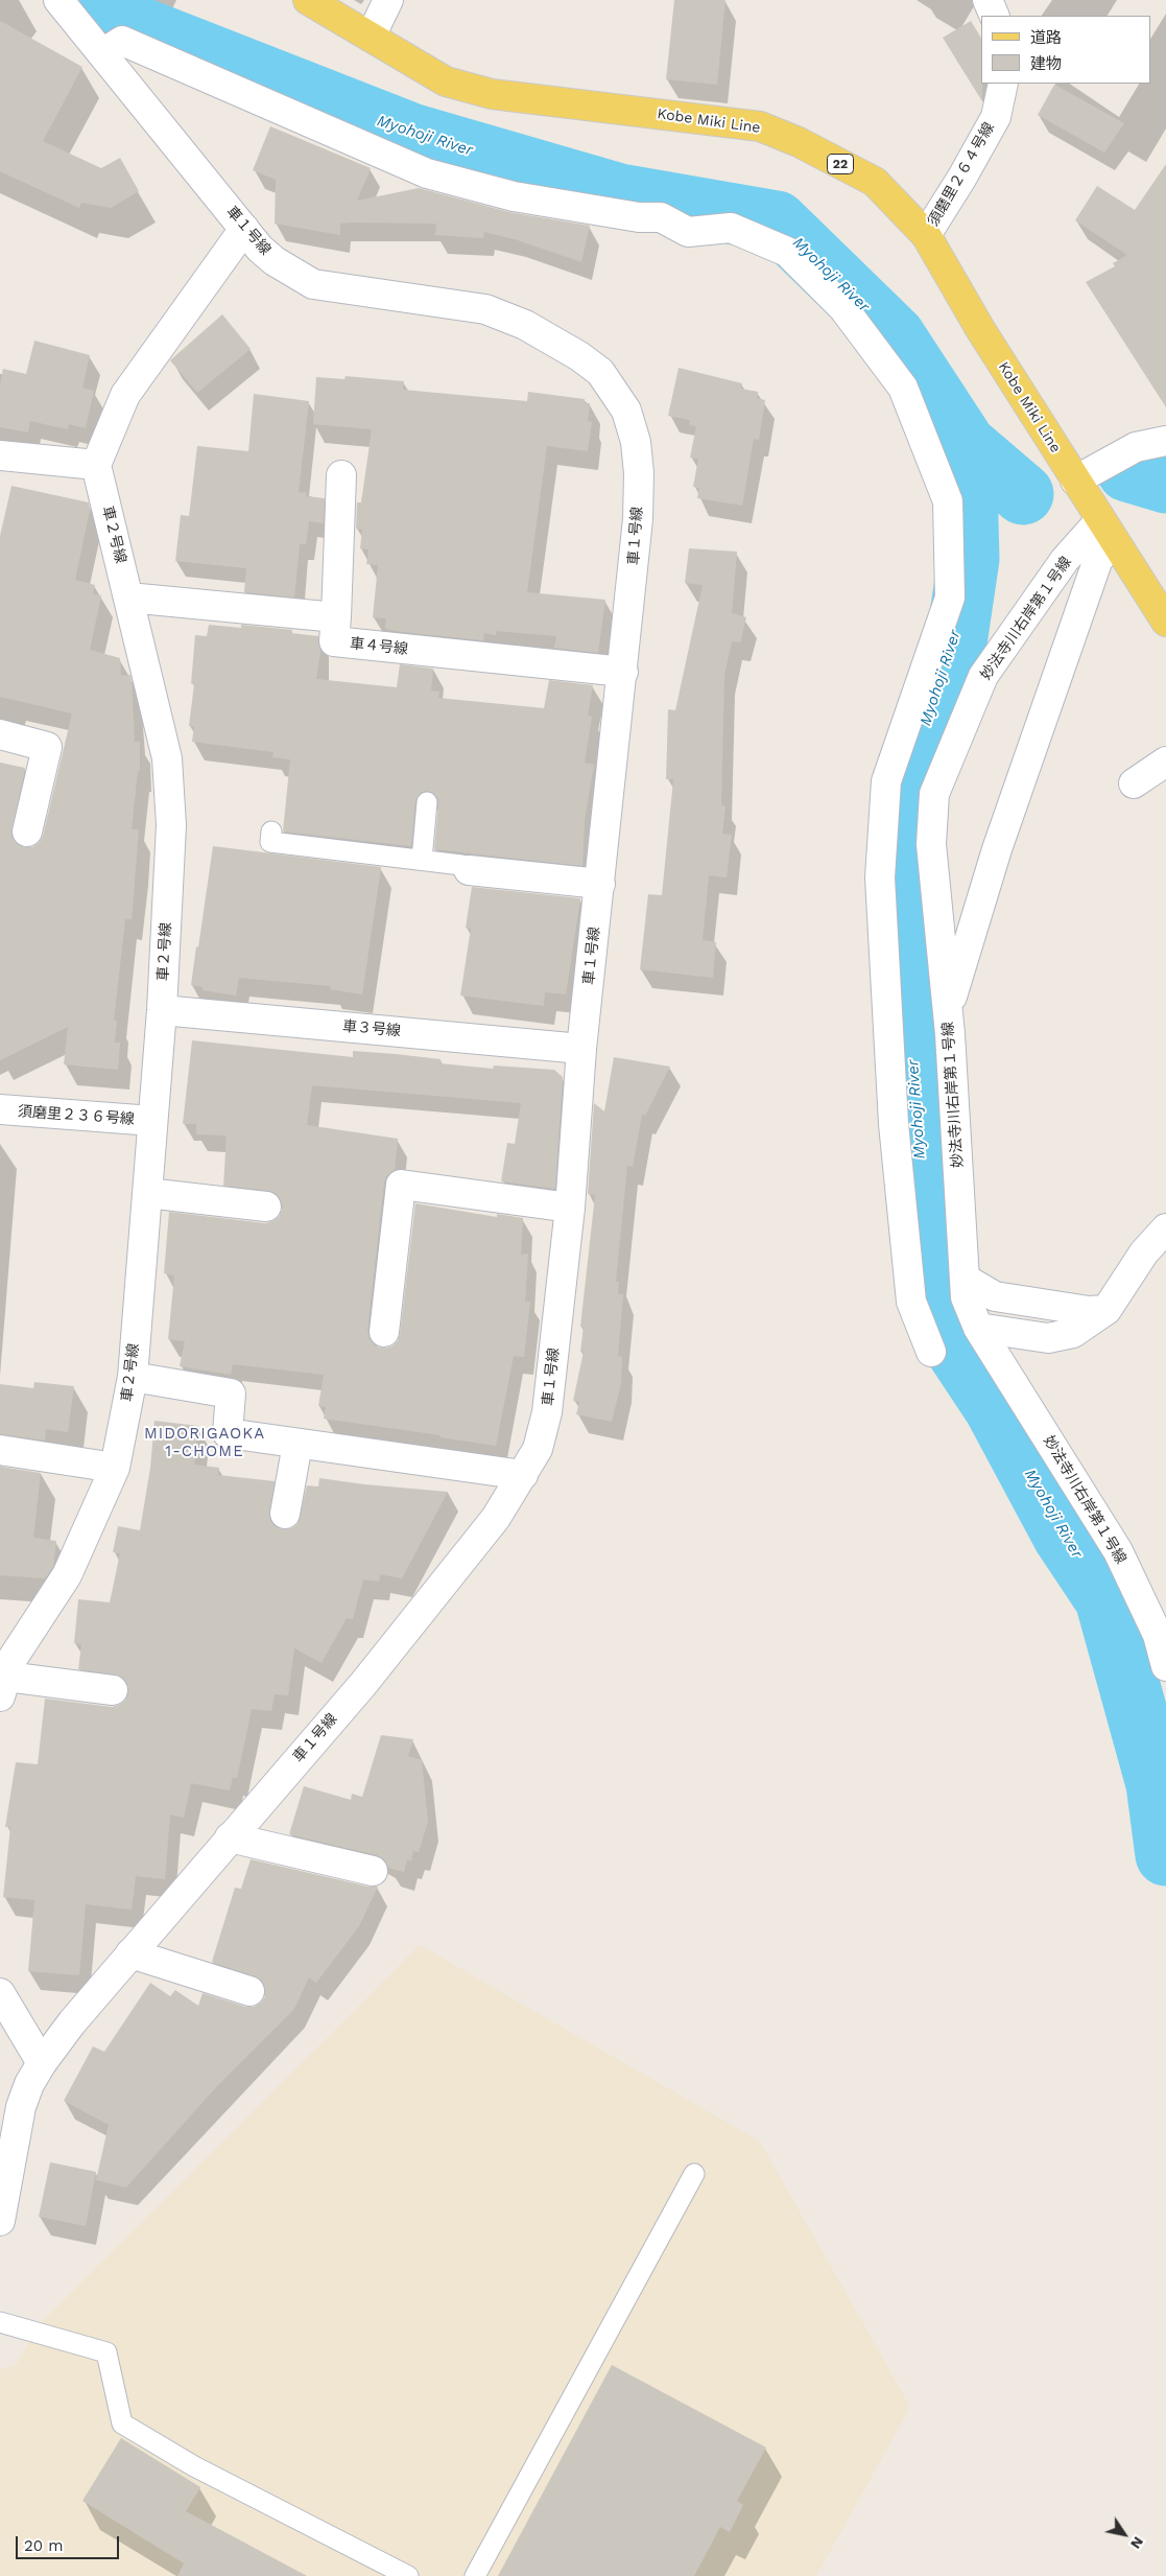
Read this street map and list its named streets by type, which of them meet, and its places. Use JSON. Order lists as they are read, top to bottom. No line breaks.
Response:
{"streets":{"main road":["Kobe Miki Line","22"],"street":["須磨里２６４号線","車１号線","車２号線","妙法寺川右岸第１号線","車４号線","車３号線","須磨里２３６号線"]},"crossings":[["Kobe Miki Line","須磨里２６４号線"],["Kobe Miki Line","妙法寺川右岸第１号線"],["車１号線","車４号線"],["車１号線","車３号線"],["車２号線","車３号線"],["車２号線","須磨里２３６号線"]],"districts":["MIDORIGAOKA 1-CHOME"],"water":["Myohoji River"],"legend":["道路","建物"],"scale_bar":"20 m","north":"bottom right"}
